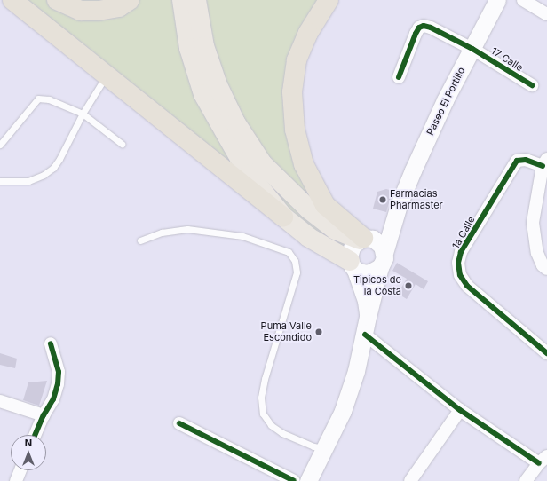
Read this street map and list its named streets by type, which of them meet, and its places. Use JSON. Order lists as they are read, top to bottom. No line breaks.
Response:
{"streets":{"main road":["Paseo El Portillo"],"street":["17 Calle","1a Calle"]},"crossings":[["17 Calle","Paseo El Portillo"]],"places":["Farmacias Pharmaster","Tipicos de la Costa","Puma Valle Escondido"],"north":"top"}
